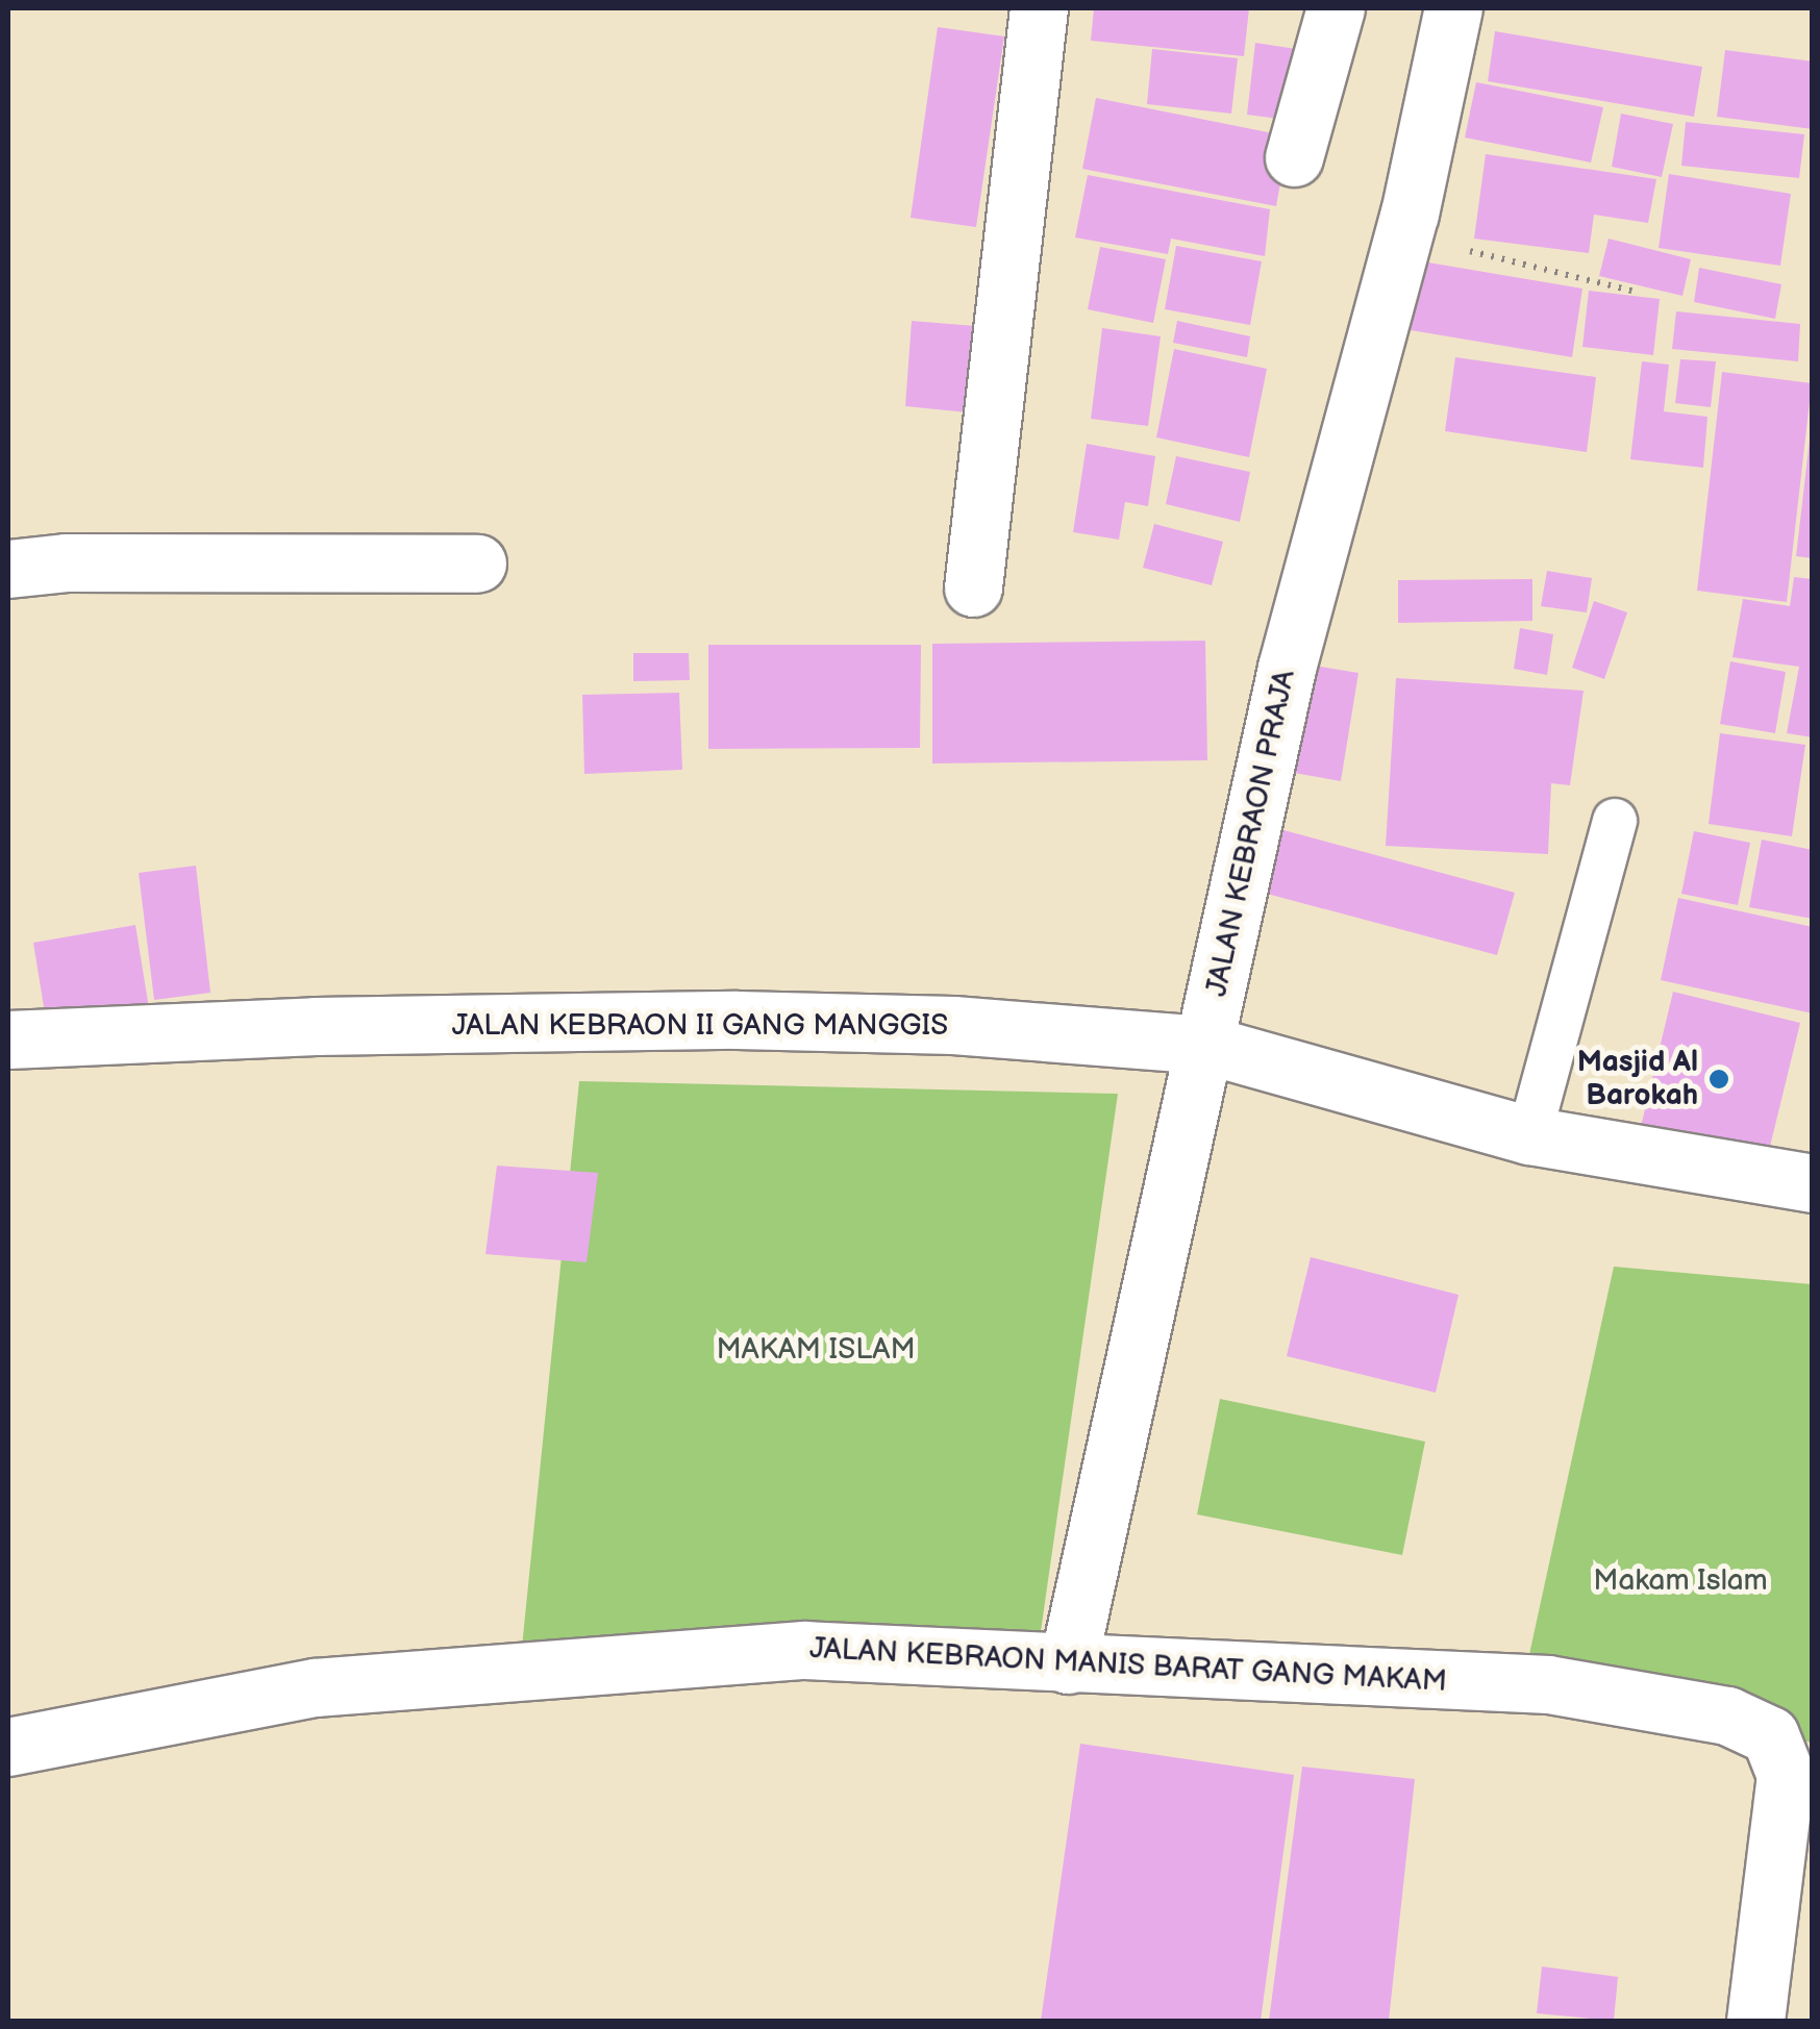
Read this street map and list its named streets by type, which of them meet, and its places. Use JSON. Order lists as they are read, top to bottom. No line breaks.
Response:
{"streets":{"street":["JALAN KEBRAON PRAJA","JALAN KEBRAON II GANG MANGGIS","JALAN KEBRAON MANIS BARAT GANG MAKAM"]},"crossings":[["JALAN KEBRAON PRAJA","JALAN KEBRAON II GANG MANGGIS"],["JALAN KEBRAON PRAJA","JALAN KEBRAON MANIS BARAT GANG MAKAM"]],"parks":["MAKAM ISLAM","Makam Islam"],"places":["Masjid Al Barokah"]}
